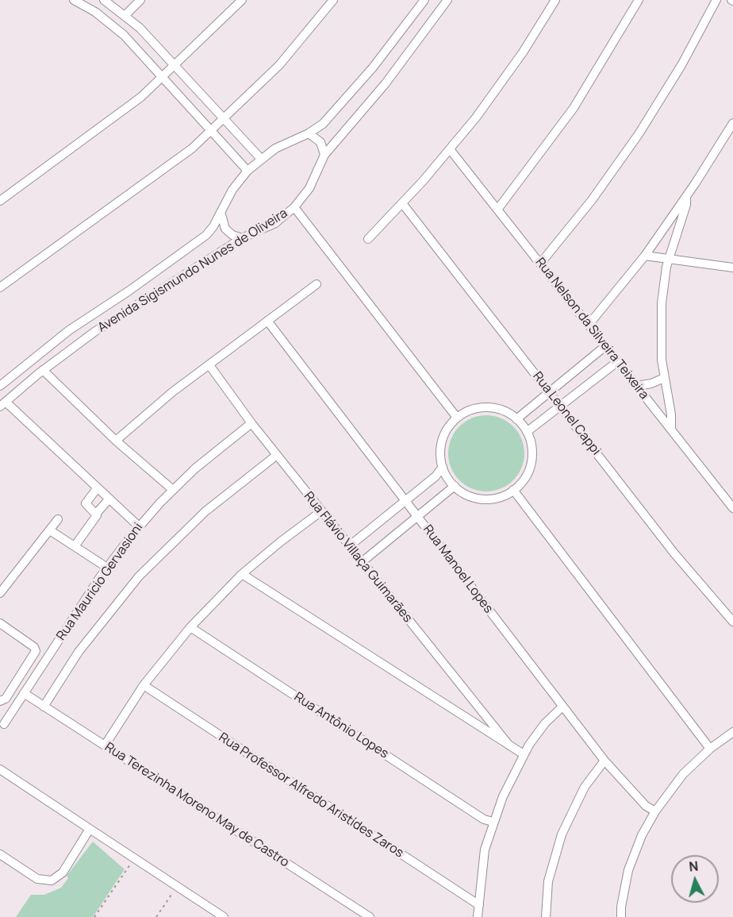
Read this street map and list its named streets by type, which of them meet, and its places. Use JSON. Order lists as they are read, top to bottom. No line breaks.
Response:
{"streets":{"street":["Avenida Sigismundo Nunes de Oliveira","Rua Nelson da Silveira Teixeira","Rua Leonel Cappi","Rua Flávio Villaça Guimarães","Rua Manoel Lopes","Rua Mauricio Gervasioni","Rua Antônio Lopes","Rua Professor Alfredo Aristídes Zaros","Rua Terezinha Moreno May de Castro"]},"crossings":[["Rua Flávio Villaça Guimarães","Rua Mauricio Gervasioni"],["Rua Mauricio Gervasioni","Rua Terezinha Moreno May de Castro"]],"north":"top"}
